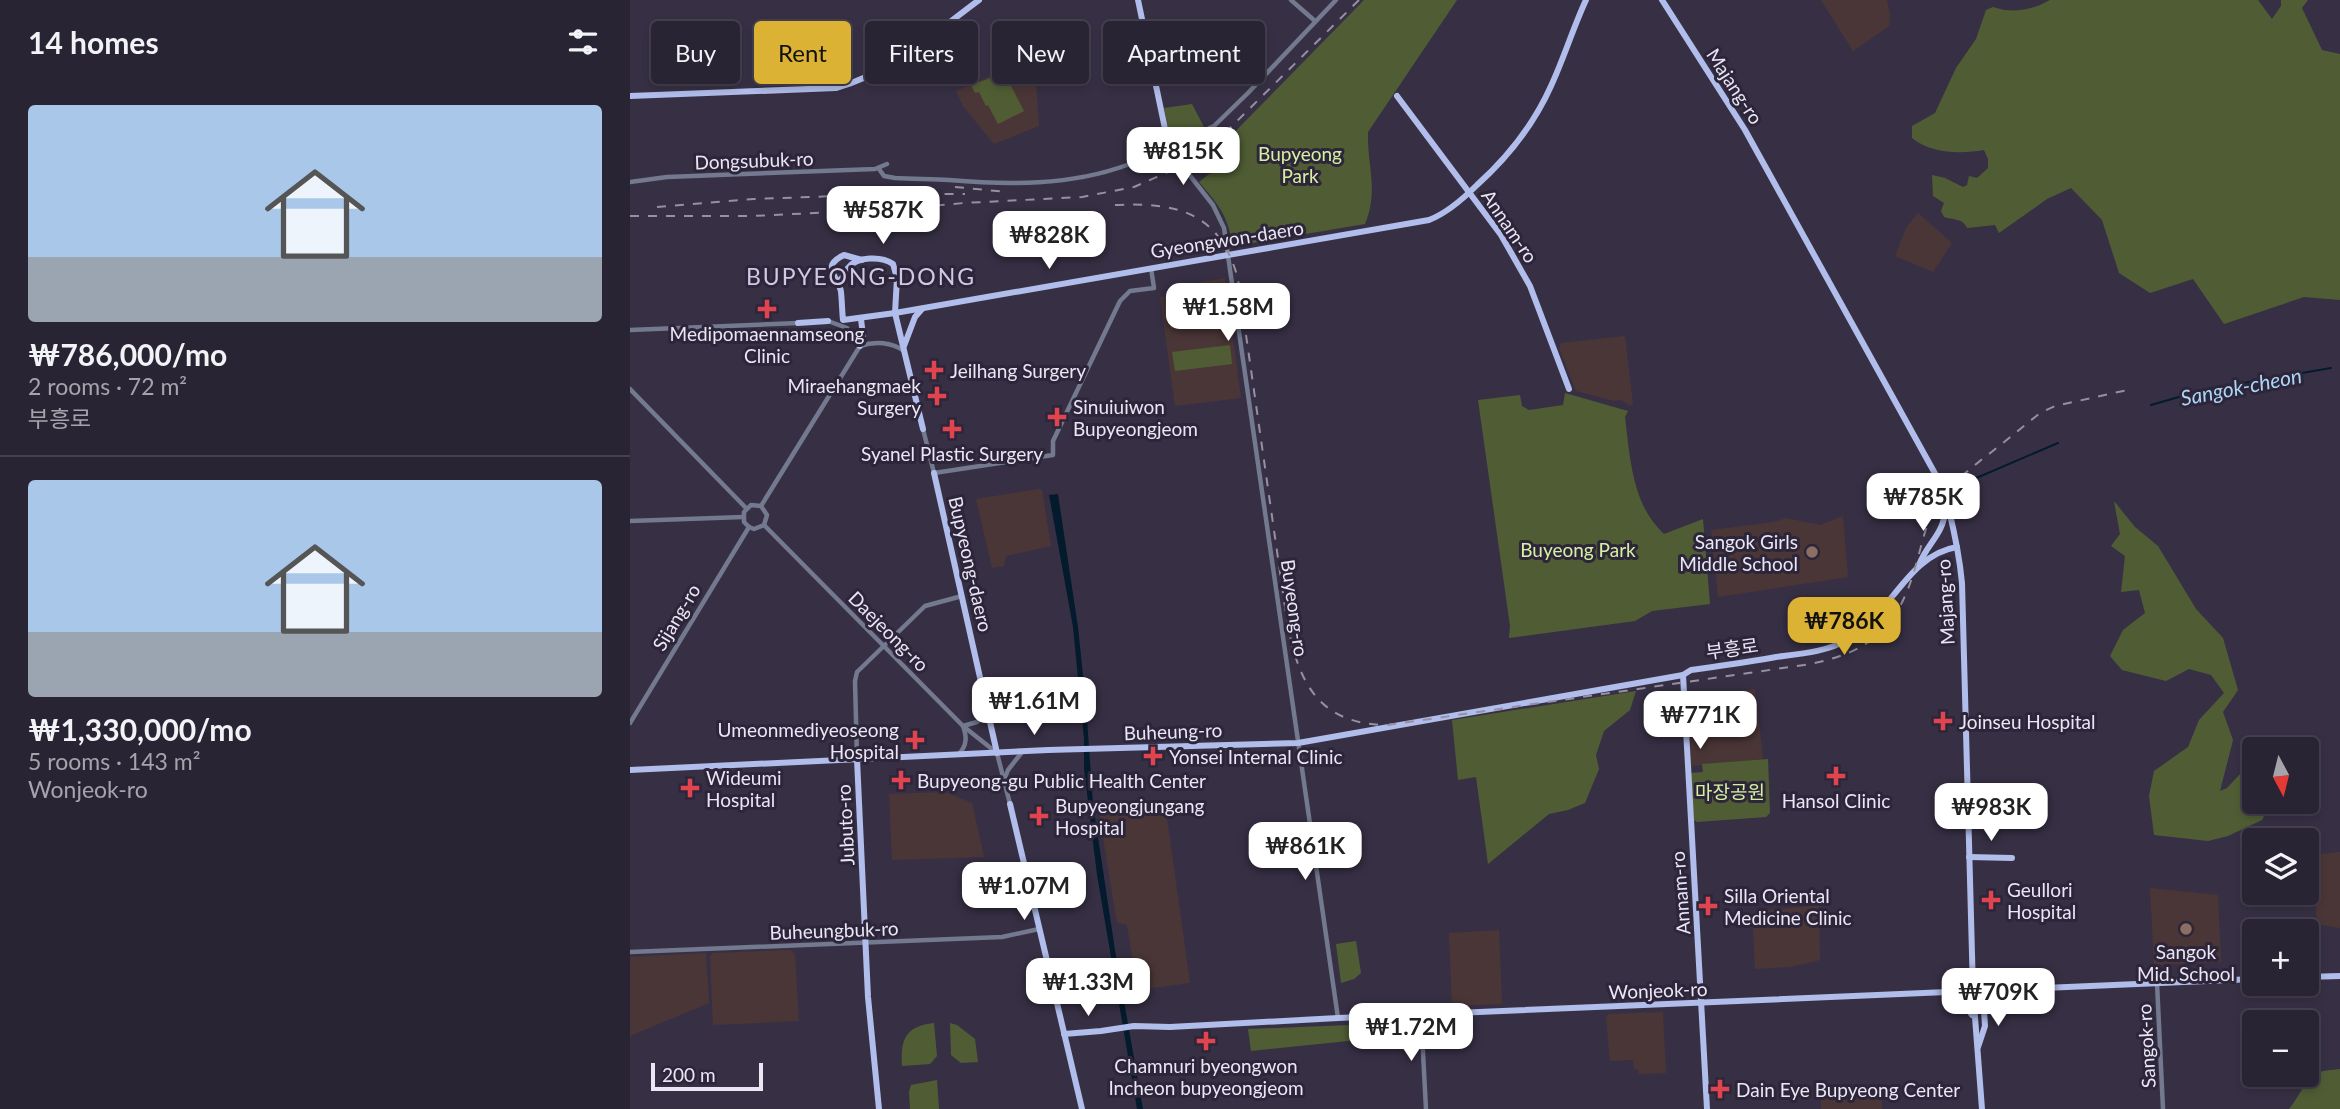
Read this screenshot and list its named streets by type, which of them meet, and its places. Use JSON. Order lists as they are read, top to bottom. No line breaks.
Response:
{"streets":{"main road":["Majang-ro","Annam-ro","Gyeongwon-daero","Bupyeong-daero","부흥로","Buheung-ro","Jubuto-ro","Wonjeok-ro"],"street":["Dongsubuk-ro","Buyeong-ro","Sijang-ro","Daejeong-ro","Buheungbuk-ro","Sangok-ro"]},"crossings":[["Majang-ro","부흥로"],["Majang-ro","Wonjeok-ro"],["Dongsubuk-ro","Buyeong-ro"],["Annam-ro","Gyeongwon-daero"],["Annam-ro","부흥로"],["Annam-ro","Wonjeok-ro"],["Gyeongwon-daero","Bupyeong-daero"],["Gyeongwon-daero","Buyeong-ro"],["Bupyeong-daero","Daejeong-ro"],["Bupyeong-daero","Buheung-ro"],["Bupyeong-daero","Jubuto-ro"],["Bupyeong-daero","Buheungbuk-ro"],["Bupyeong-daero","Wonjeok-ro"],["Buyeong-ro","부흥로"],["Buyeong-ro","Buheung-ro"],["Buyeong-ro","Wonjeok-ro"],["Sijang-ro","Daejeong-ro"],["Daejeong-ro","Buheung-ro"],["Daejeong-ro","Jubuto-ro"],["부흥로","Buheung-ro"],["Buheung-ro","Jubuto-ro"],["Jubuto-ro","Buheungbuk-ro"],["Wonjeok-ro","Sangok-ro"]],"districts":["BUPYEONG-DONG"],"water":["Sangok-cheon"],"parks":["Bupyeong Park","Buyeong Park","마장공원"],"places":{"health":["Medipomaennamseong Clinic","Jeilhang Surgery","Miraehangmaek Surgery","Sinuiuiwon Bupyeongjeom","Syanel Plastic Surgery","Joinseu Hospital","Umeonmediyeoseong Hospital","Yonsei Internal Clinic","Hansol Clinic","Bupyeong-gu Public Health Center","Wideumi Hospital","Bupyeongjungang Hospital","Geullori Hospital","Silla Oriental Medicine Clinic","Chamnuri byeongwon Incheon bupyeongjeom","Dain Eye Bupyeong Center"],"other":["Sangok Girls Middle School","Sangok Mid. School"]},"scale_bar":"200 m","north":"bottom","page":{"heading":"14 homes","chip":["Buy","Rent","Filters","New","Apartment"],"list":[{"name":"₩786,000/mo","note":"2 rooms · 72 m² · 부흥로"},{"name":"₩1,330,000/mo","note":"5 rooms · 143 m² · Wonjeok-ro"}],"price":["₩815K","₩587K","₩828K","₩1.58M","₩785K","₩786K","₩1.61M","₩771K","₩983K","₩861K","₩1.07M","₩1.33M","₩709K","₩1.72M"],"map_buttons":["+","−"],"scale":"200 m"}}
